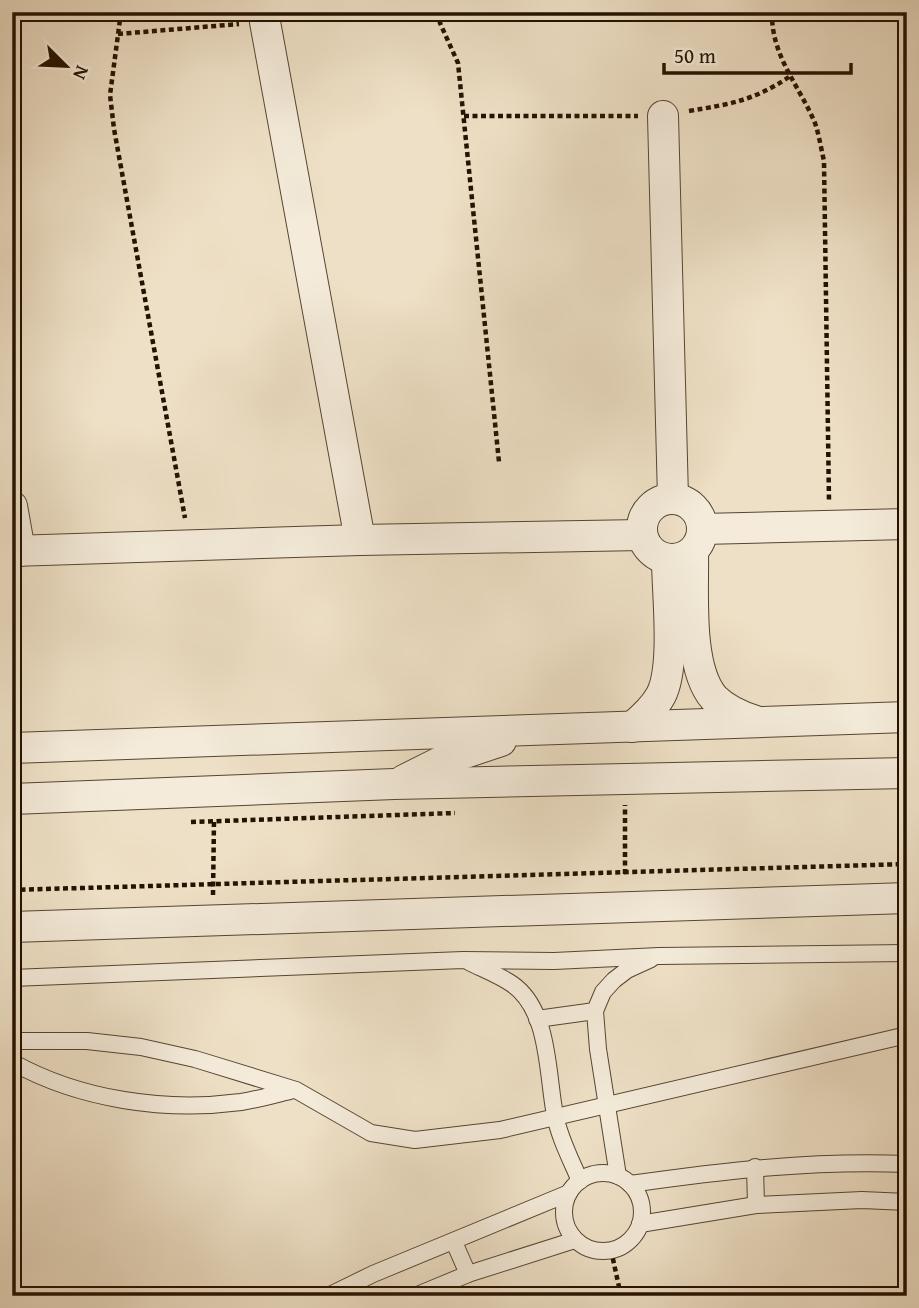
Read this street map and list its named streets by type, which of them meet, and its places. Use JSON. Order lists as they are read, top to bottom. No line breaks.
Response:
{"scale_bar":"50 m","north":"bottom right"}
